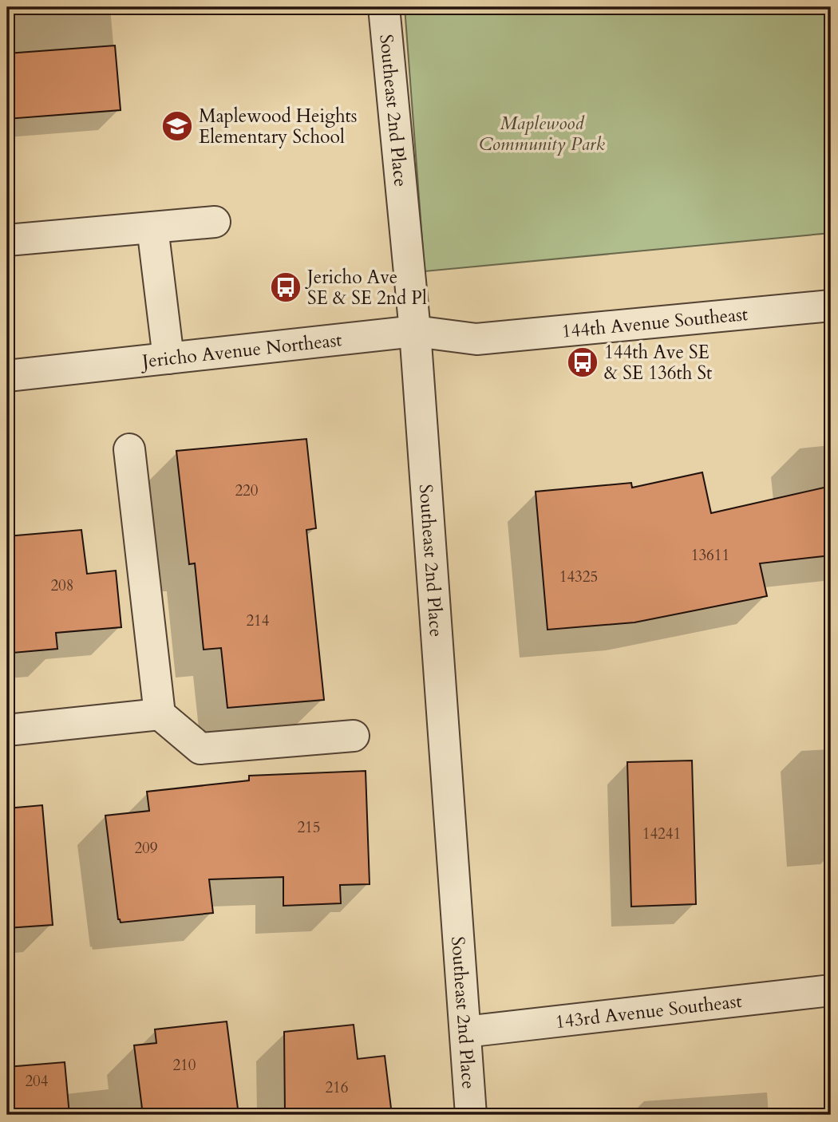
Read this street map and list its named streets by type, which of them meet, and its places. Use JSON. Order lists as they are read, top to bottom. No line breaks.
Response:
{"streets":{"street":["Southeast 2nd Place","144th Avenue Southeast","Jericho Avenue Northeast","143rd Avenue Southeast"]},"crossings":[["Southeast 2nd Place","Jericho Avenue Northeast"],["Southeast 2nd Place","143rd Avenue Southeast"],["144th Avenue Southeast","Jericho Avenue Northeast"]],"parks":["Maplewood Community Park"],"places":{"school or university":["Maplewood Heights Elementary School"],"bus stop":["Jericho Ave SE & SE 2nd Pl","144th Ave SE & SE 136th St"]},"house_numbers":["220","13611","14325","208","214","215","14241","209","210","204","216"]}
